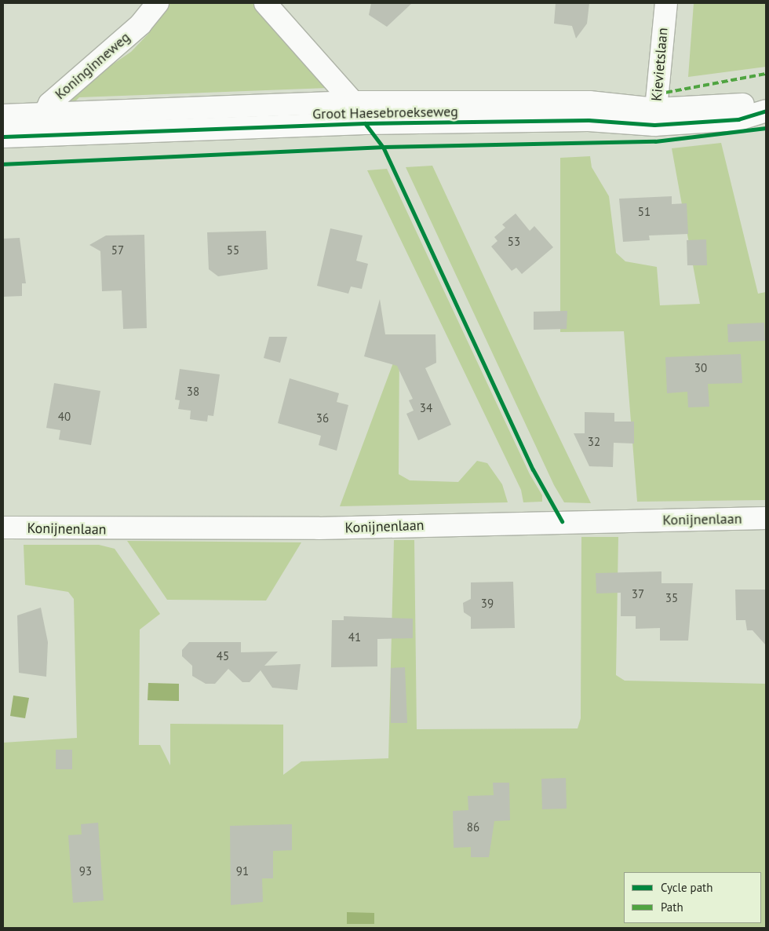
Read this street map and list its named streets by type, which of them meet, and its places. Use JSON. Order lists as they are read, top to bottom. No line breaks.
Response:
{"streets":{"street":["Kievietslaan","Koninginneweg","Groot Haesebroekseweg","Konijnenlaan"]},"crossings":[["Kievietslaan","Groot Haesebroekseweg"],["Koninginneweg","Groot Haesebroekseweg"]],"house_numbers":["51","53","57","55","30","38","34","40","36","32","37","35","39","41","45","86","93","91"],"legend":["Cycle path","Path"]}
